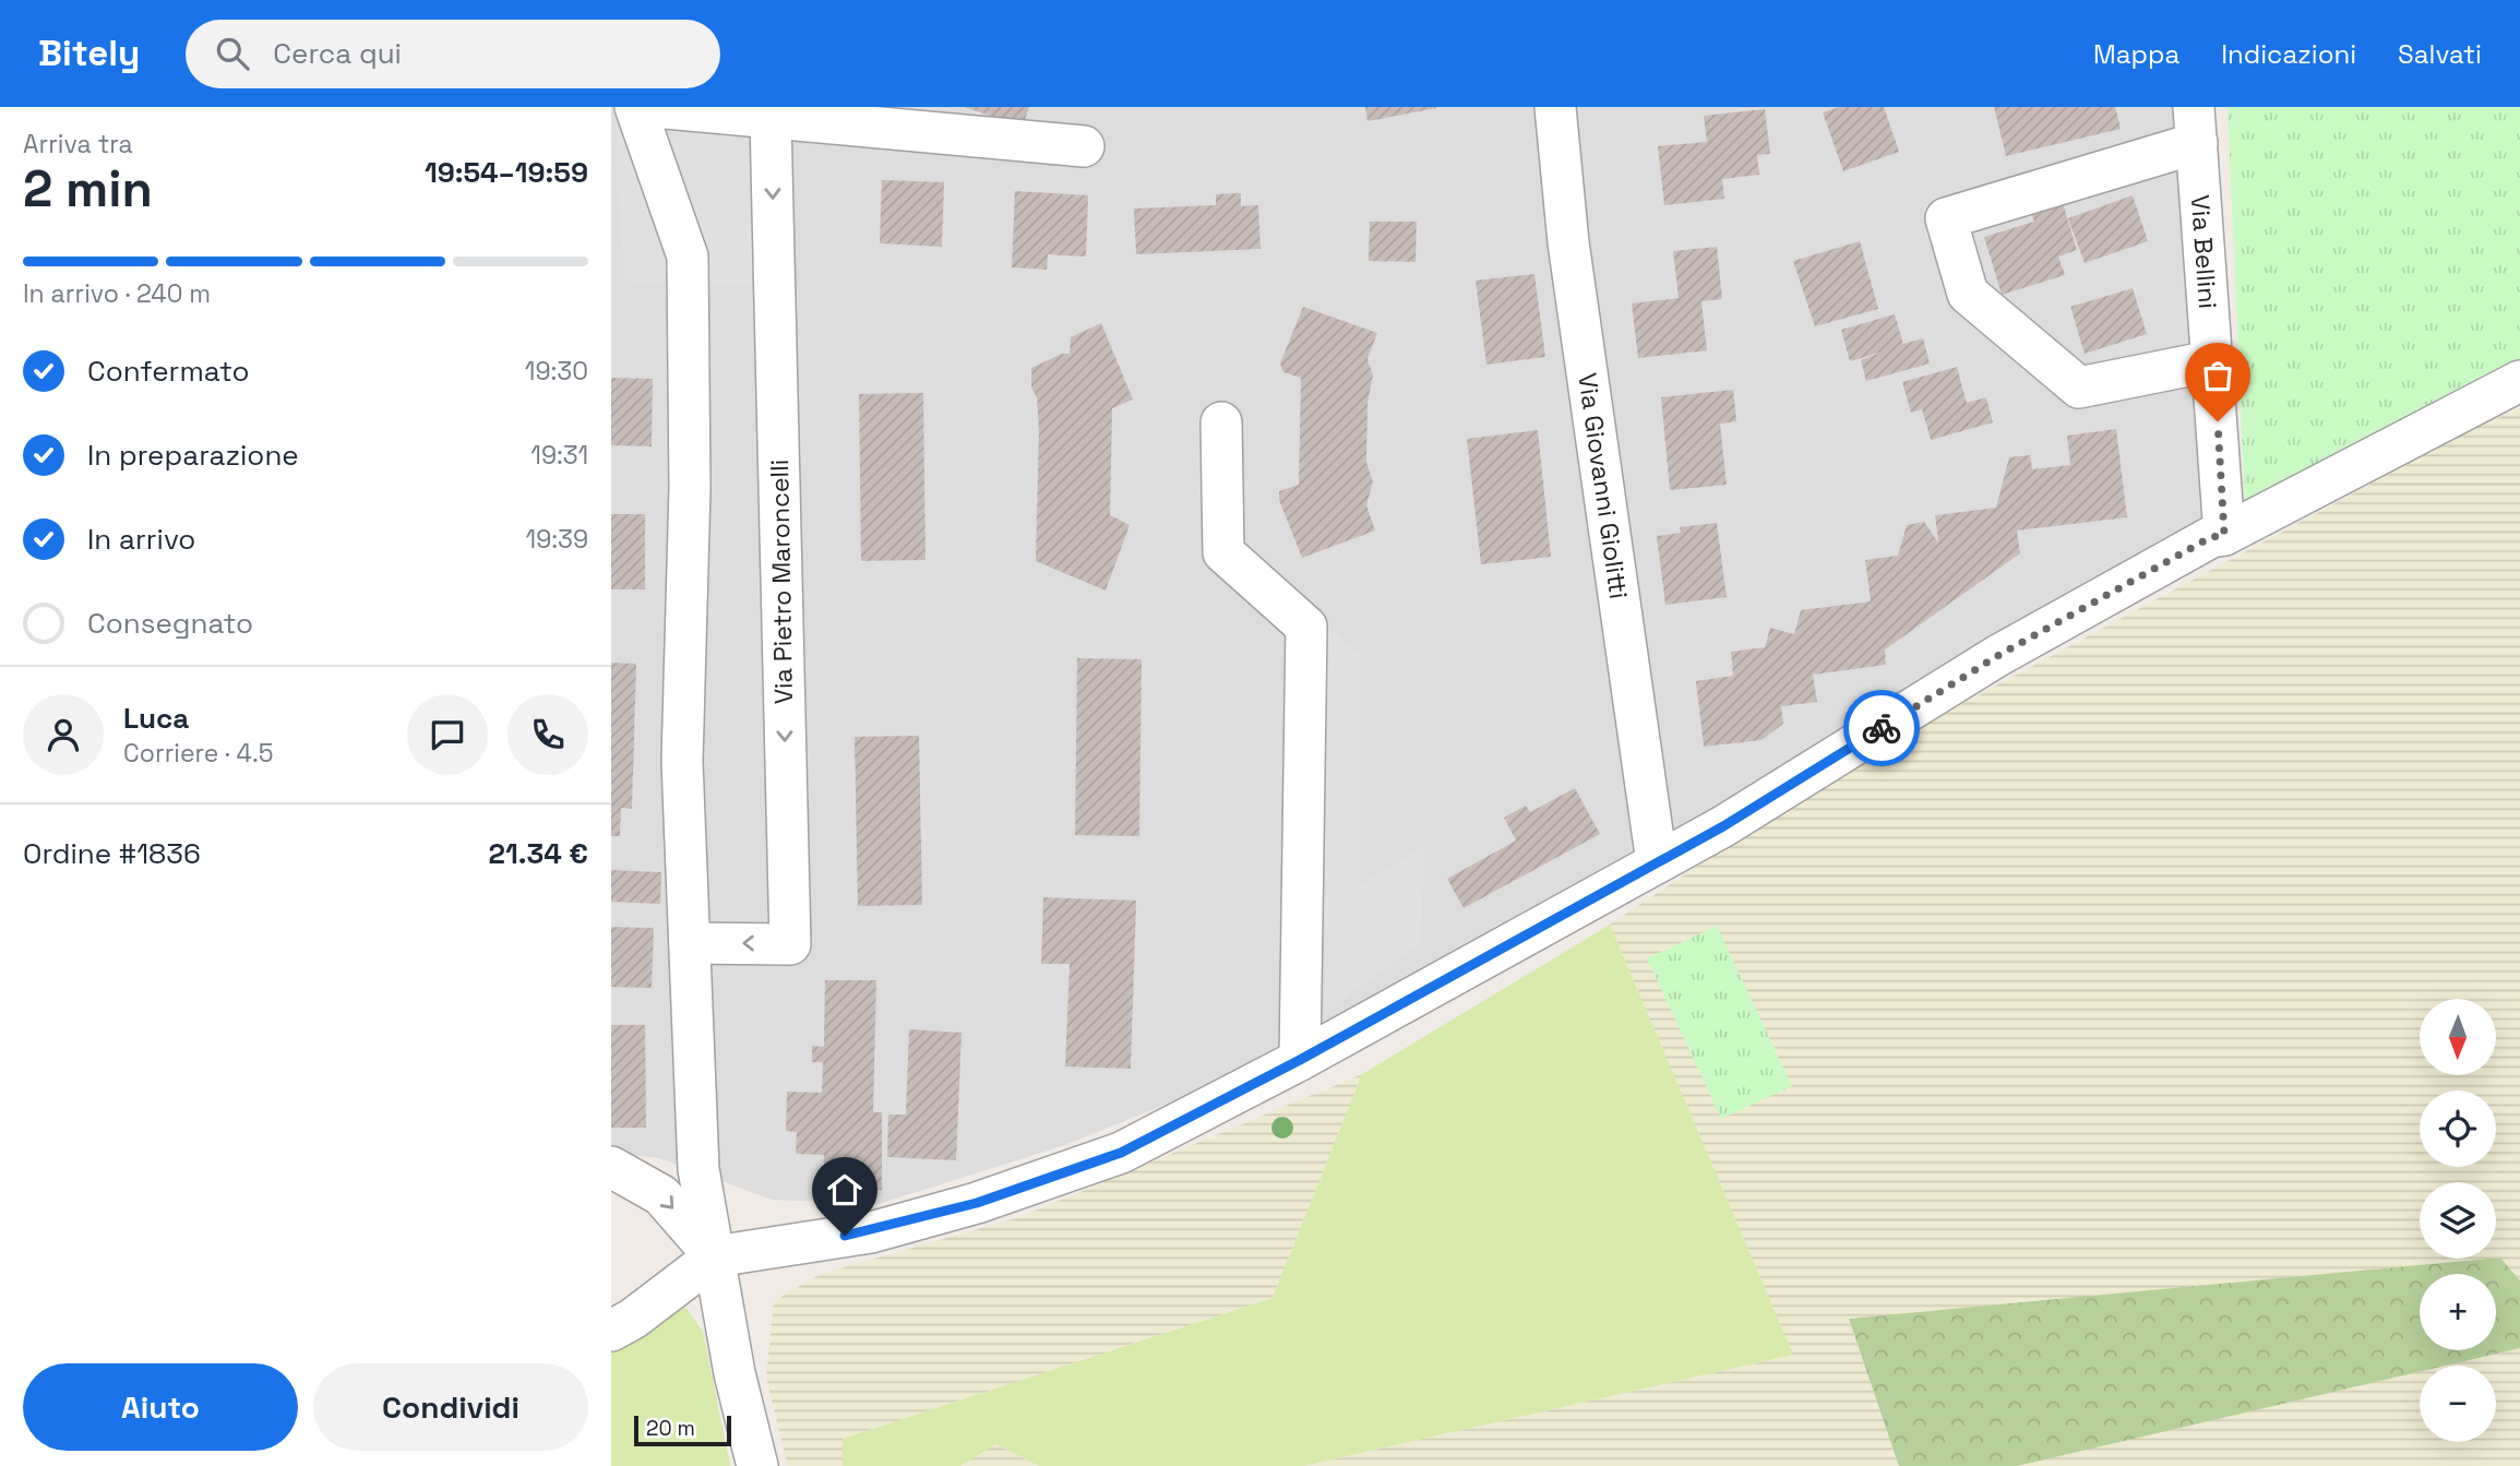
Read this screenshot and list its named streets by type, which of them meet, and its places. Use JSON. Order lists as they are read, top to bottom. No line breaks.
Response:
{"streets":{"street":["Via Bellini","Via Giovanni Giolitti","Via Pietro Maroncelli"]},"scale_bar":"20 m","north":"bottom","page":{"header":"Bitely","search":"Cerca qui","nav":["Mappa","Indicazioni","Salvati"],"heading":["2 min","Arriva tra","19:54–19:59"],"panel":["Luca","Corriere · 4.5","Ordine #1836","21.34 €"],"bar":"In arrivo · 240 m","list":[["Confermato","19:30"],["In preparazione","19:31"],["In arrivo","19:39"],"Consegnato"],"map_buttons":["+","−"],"buttons":["Aiuto","Condividi"],"scale":"20 m"}}
